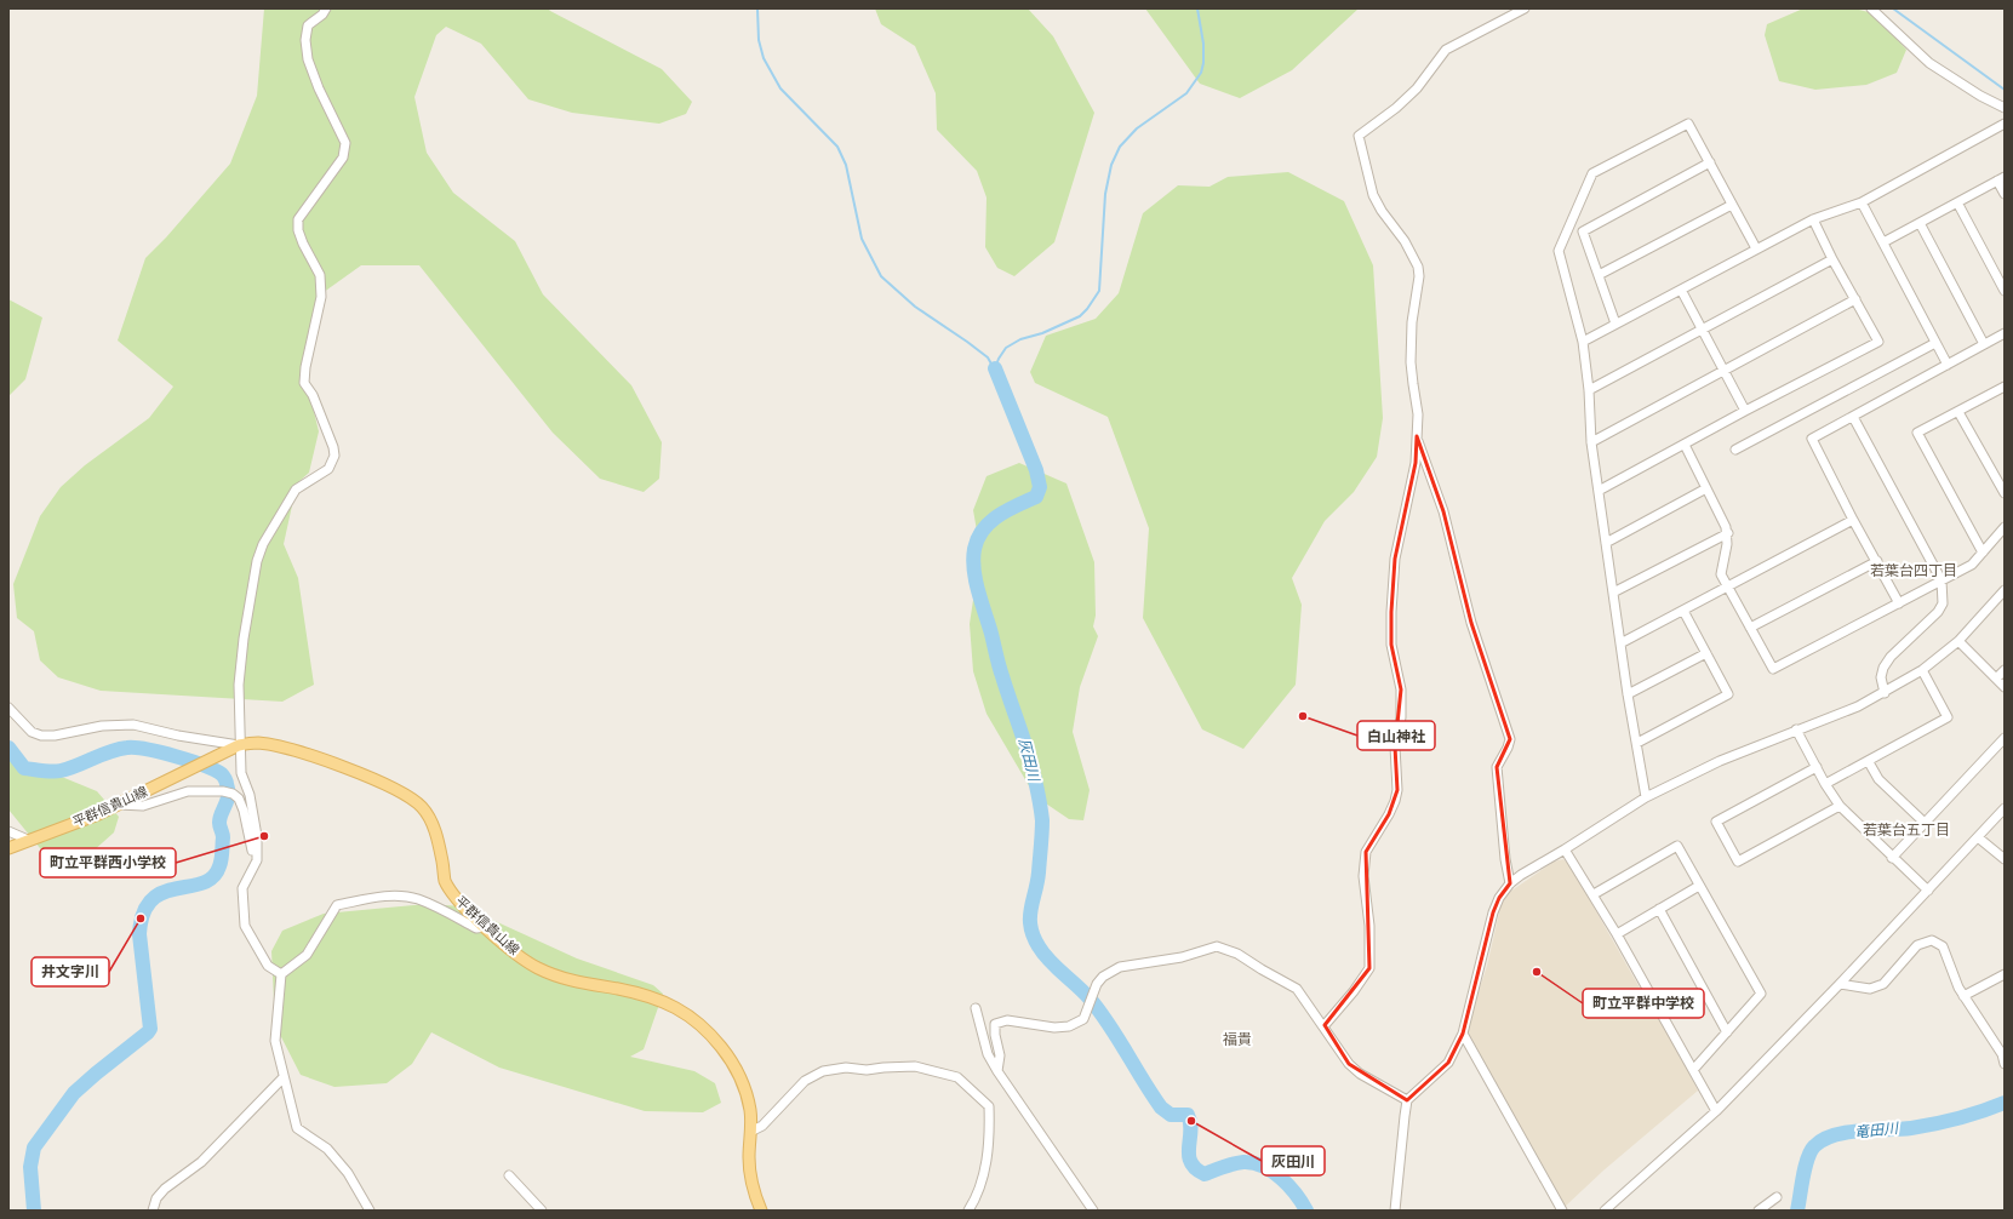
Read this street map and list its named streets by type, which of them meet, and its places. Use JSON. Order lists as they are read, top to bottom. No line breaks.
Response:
{"streets":{"main road":["平群信貴山線"]},"districts":["若葉台四丁目","若葉台五丁目","福貴"],"water":["灰田川","竜田川"],"places":["白山神社","町立平群西小学校","井文字川","町立平群中学校","灰田川"]}
